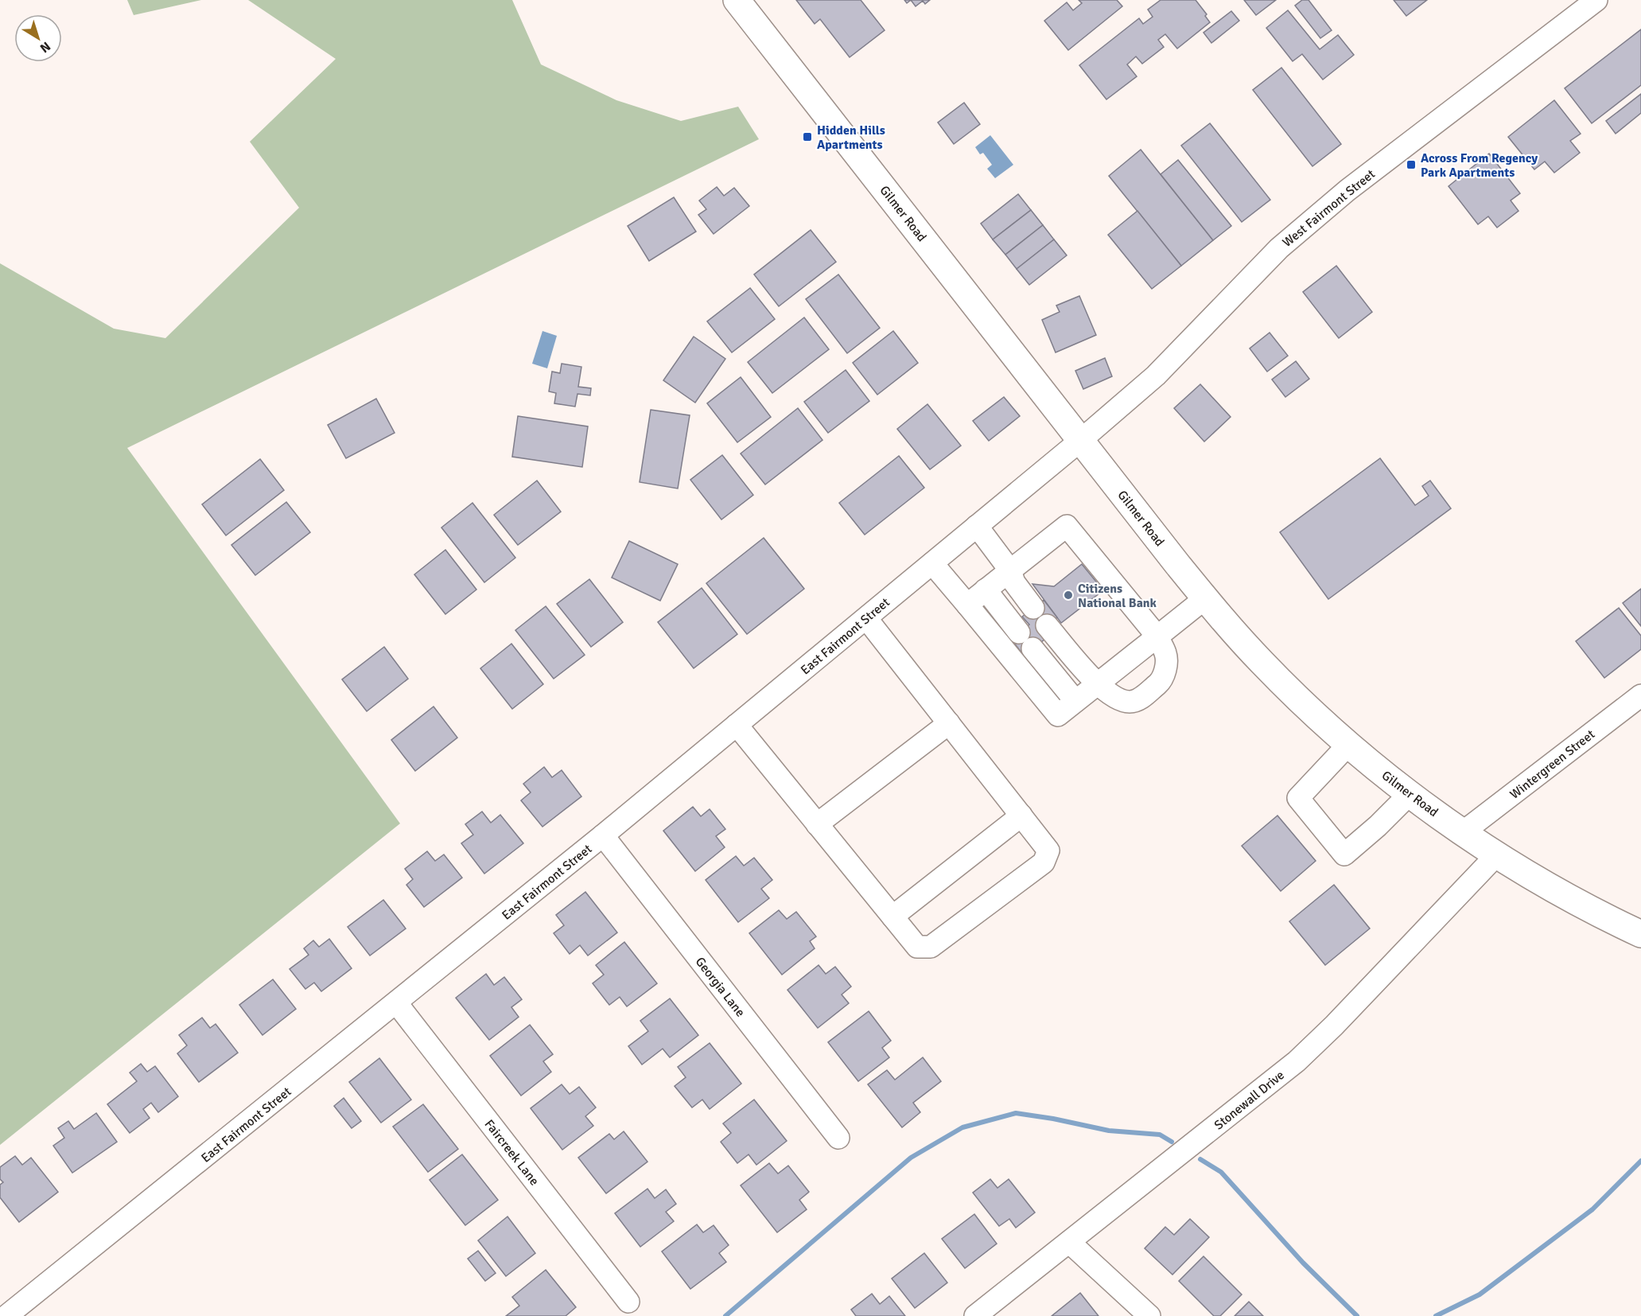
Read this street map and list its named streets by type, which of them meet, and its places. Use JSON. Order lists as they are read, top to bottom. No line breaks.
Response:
{"streets":{"main road":["Gilmer Road"],"street":["West Fairmont Street","East Fairmont Street","Wintergreen Street","Georgia Lane","Stonewall Drive","Faircreek Lane"]},"crossings":[["West Fairmont Street","Gilmer Road"],["West Fairmont Street","East Fairmont Street"],["Gilmer Road","East Fairmont Street"],["Gilmer Road","Wintergreen Street"],["Gilmer Road","Stonewall Drive"],["East Fairmont Street","Georgia Lane"],["East Fairmont Street","Faircreek Lane"]],"places":{"transit":["Hidden Hills Apartments","Across From Regency Park Apartments"],"other":["Citizens National Bank"]},"north":"bottom right"}
